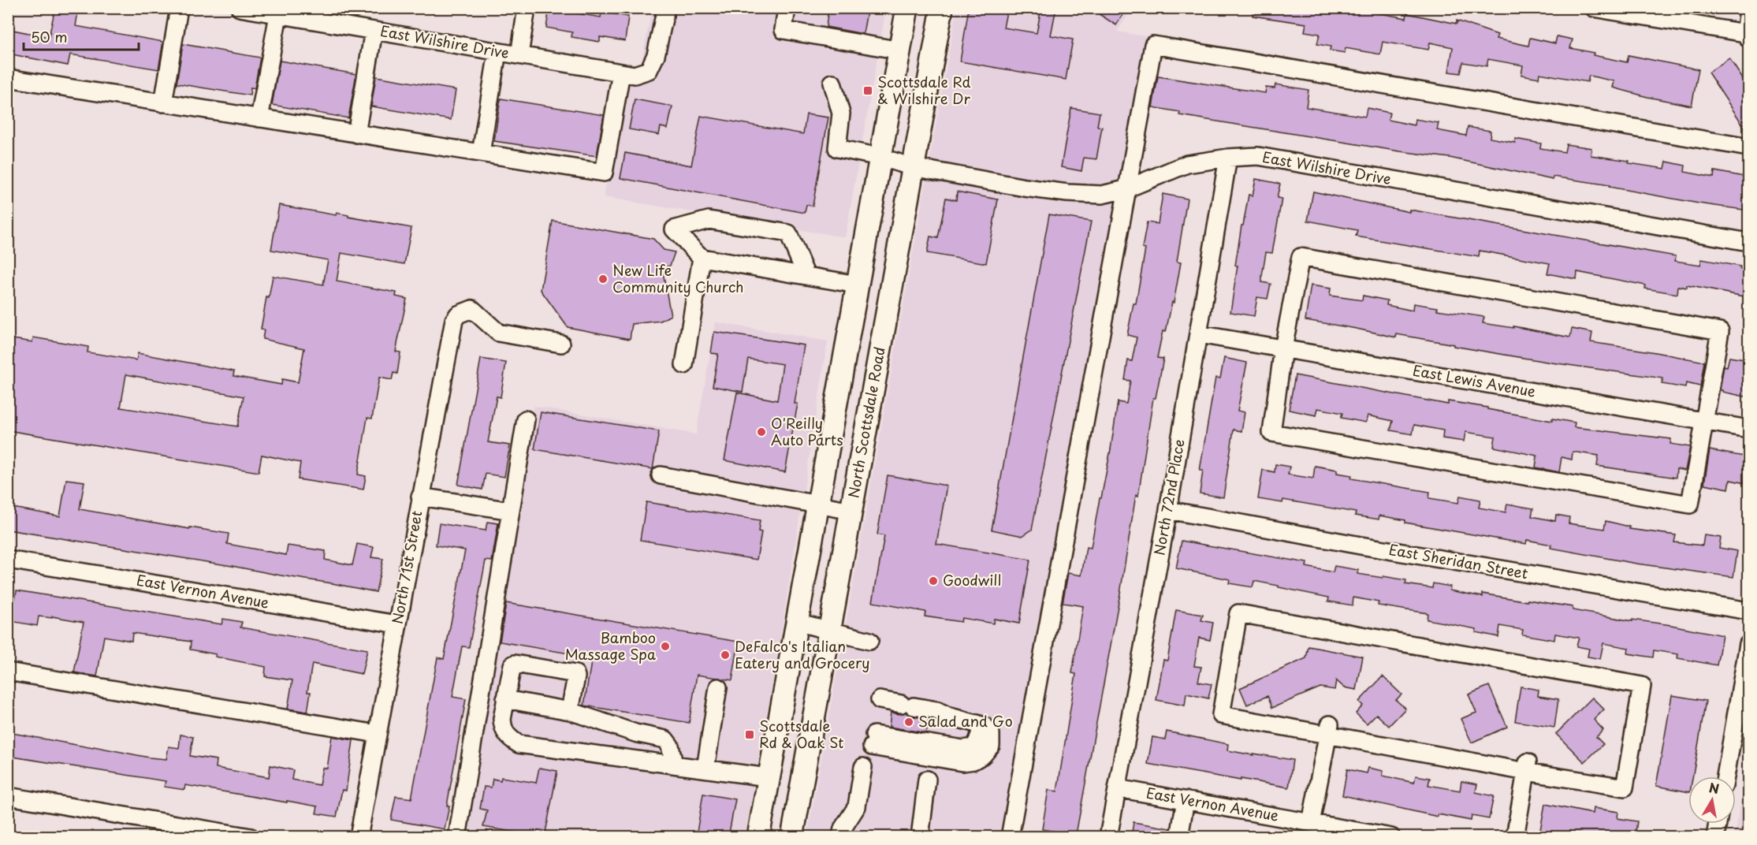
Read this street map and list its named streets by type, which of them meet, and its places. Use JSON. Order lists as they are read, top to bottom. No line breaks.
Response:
{"streets":{"main road":["North Scottsdale Road"],"street":["East Wilshire Drive","East Lewis Avenue","North 72nd Place","East Sheridan Street","North 71st Street","East Vernon Avenue"]},"crossings":[["East Wilshire Drive","North Scottsdale Road"],["East Wilshire Drive","North 72nd Place"],["East Lewis Avenue","North 72nd Place"],["North 72nd Place","East Sheridan Street"],["North 72nd Place","East Vernon Avenue"],["North 71st Street","East Vernon Avenue"]],"places":{"transit":["Scottsdale Rd & Wilshire Dr","Scottsdale Rd & Oak St"],"other":["New Life Community Church","O'Reilly Auto Parts","Goodwill","Bamboo Massage Spa","DeFalco's Italian Eatery and Grocery","Salad and Go"]},"scale_bar":"50 m","north":"top"}
